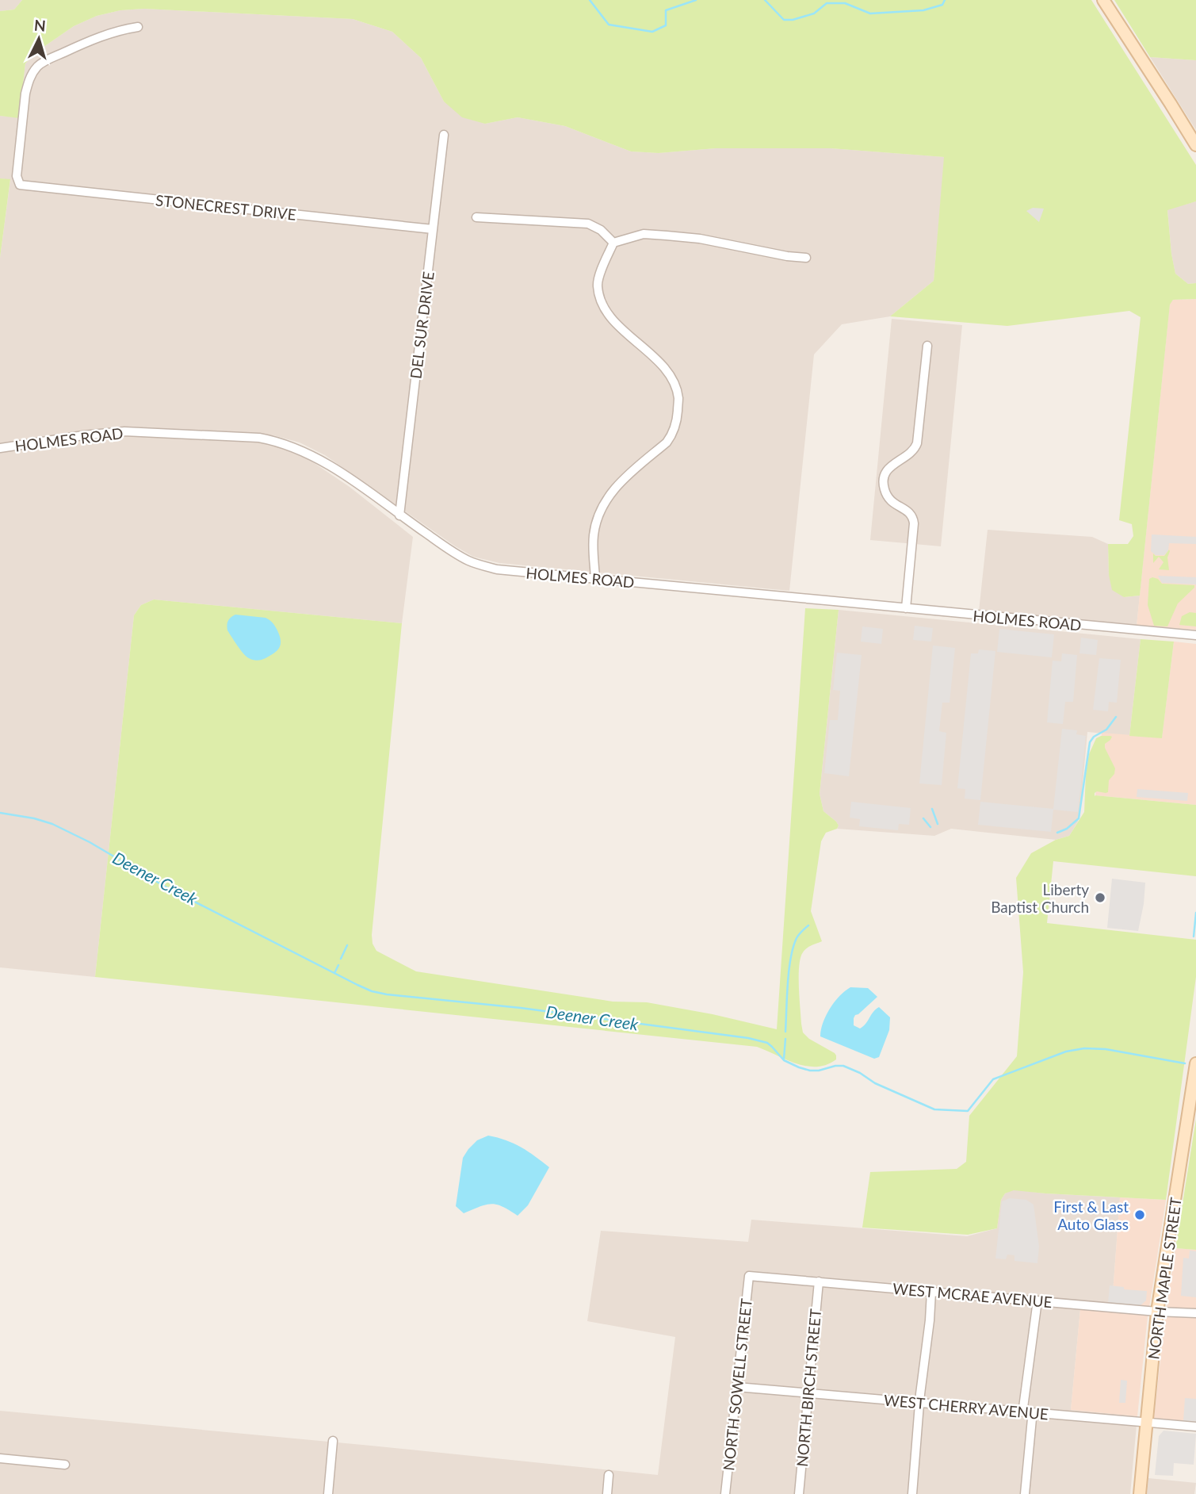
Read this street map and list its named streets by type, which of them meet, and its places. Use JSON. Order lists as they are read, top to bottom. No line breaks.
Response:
{"streets":{"main road":["NORTH MAPLE STREET"],"street":["STONECREST DRIVE","DEL SUR DRIVE","HOLMES ROAD","WEST MCRAE AVENUE","NORTH SOWELL STREET","NORTH BIRCH STREET","WEST CHERRY AVENUE"]},"crossings":[["STONECREST DRIVE","DEL SUR DRIVE"],["DEL SUR DRIVE","HOLMES ROAD"],["NORTH MAPLE STREET","WEST MCRAE AVENUE"],["NORTH MAPLE STREET","WEST CHERRY AVENUE"],["WEST MCRAE AVENUE","NORTH SOWELL STREET"],["WEST MCRAE AVENUE","NORTH BIRCH STREET"],["NORTH SOWELL STREET","WEST CHERRY AVENUE"],["NORTH BIRCH STREET","WEST CHERRY AVENUE"]],"water":["Deener Creek"],"places":["Liberty Baptist Church","First & Last Auto Glass"],"north":"top"}
